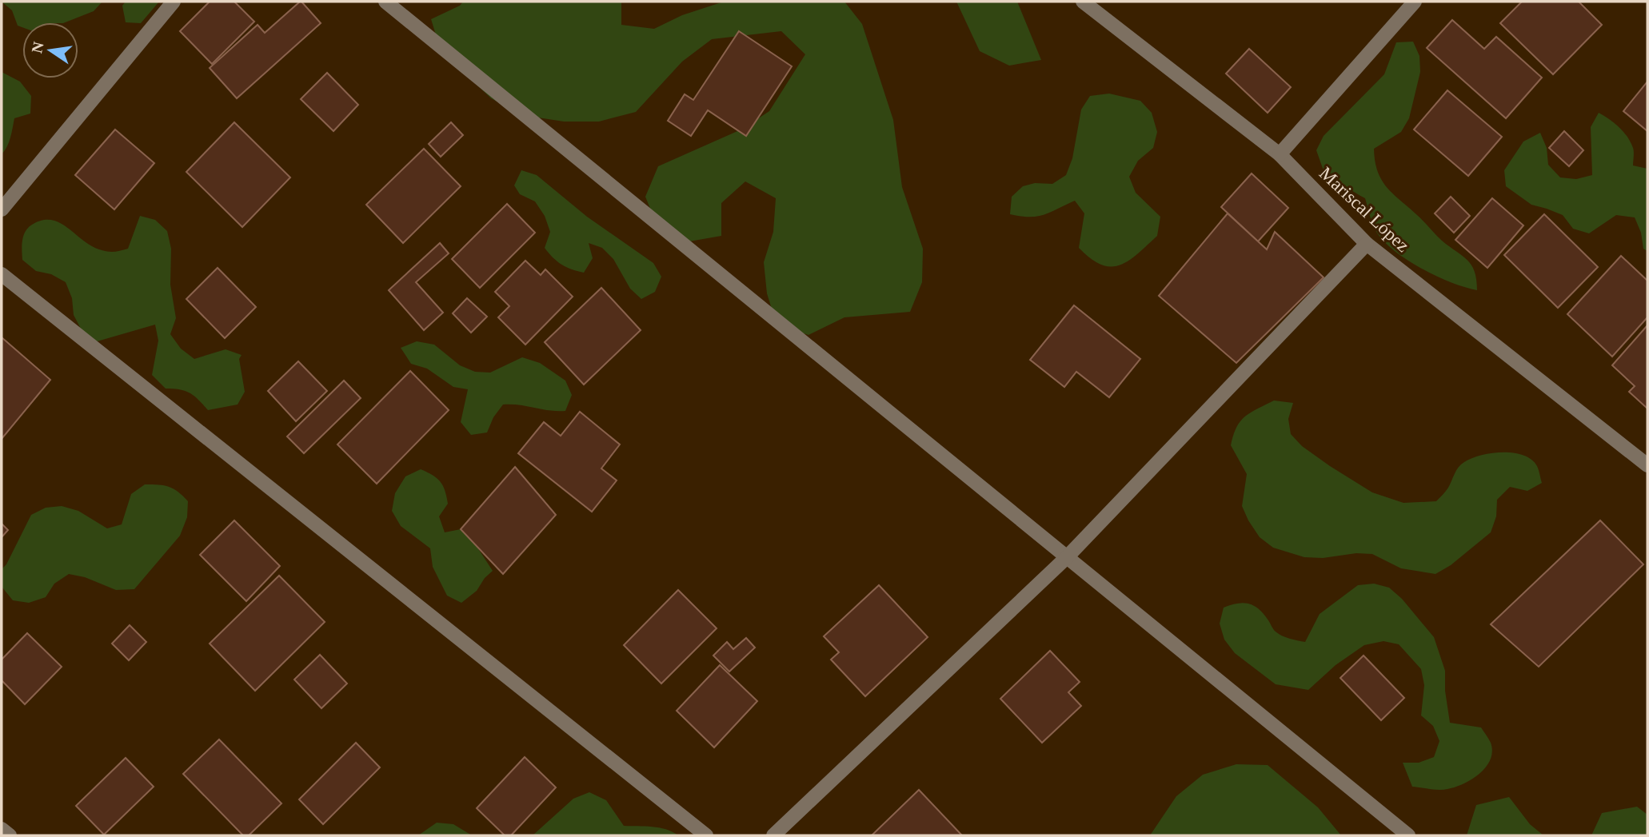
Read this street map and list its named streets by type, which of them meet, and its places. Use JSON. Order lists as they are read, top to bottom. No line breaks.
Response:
{"streets":{"street":["Mariscal López"]},"north":"left"}
